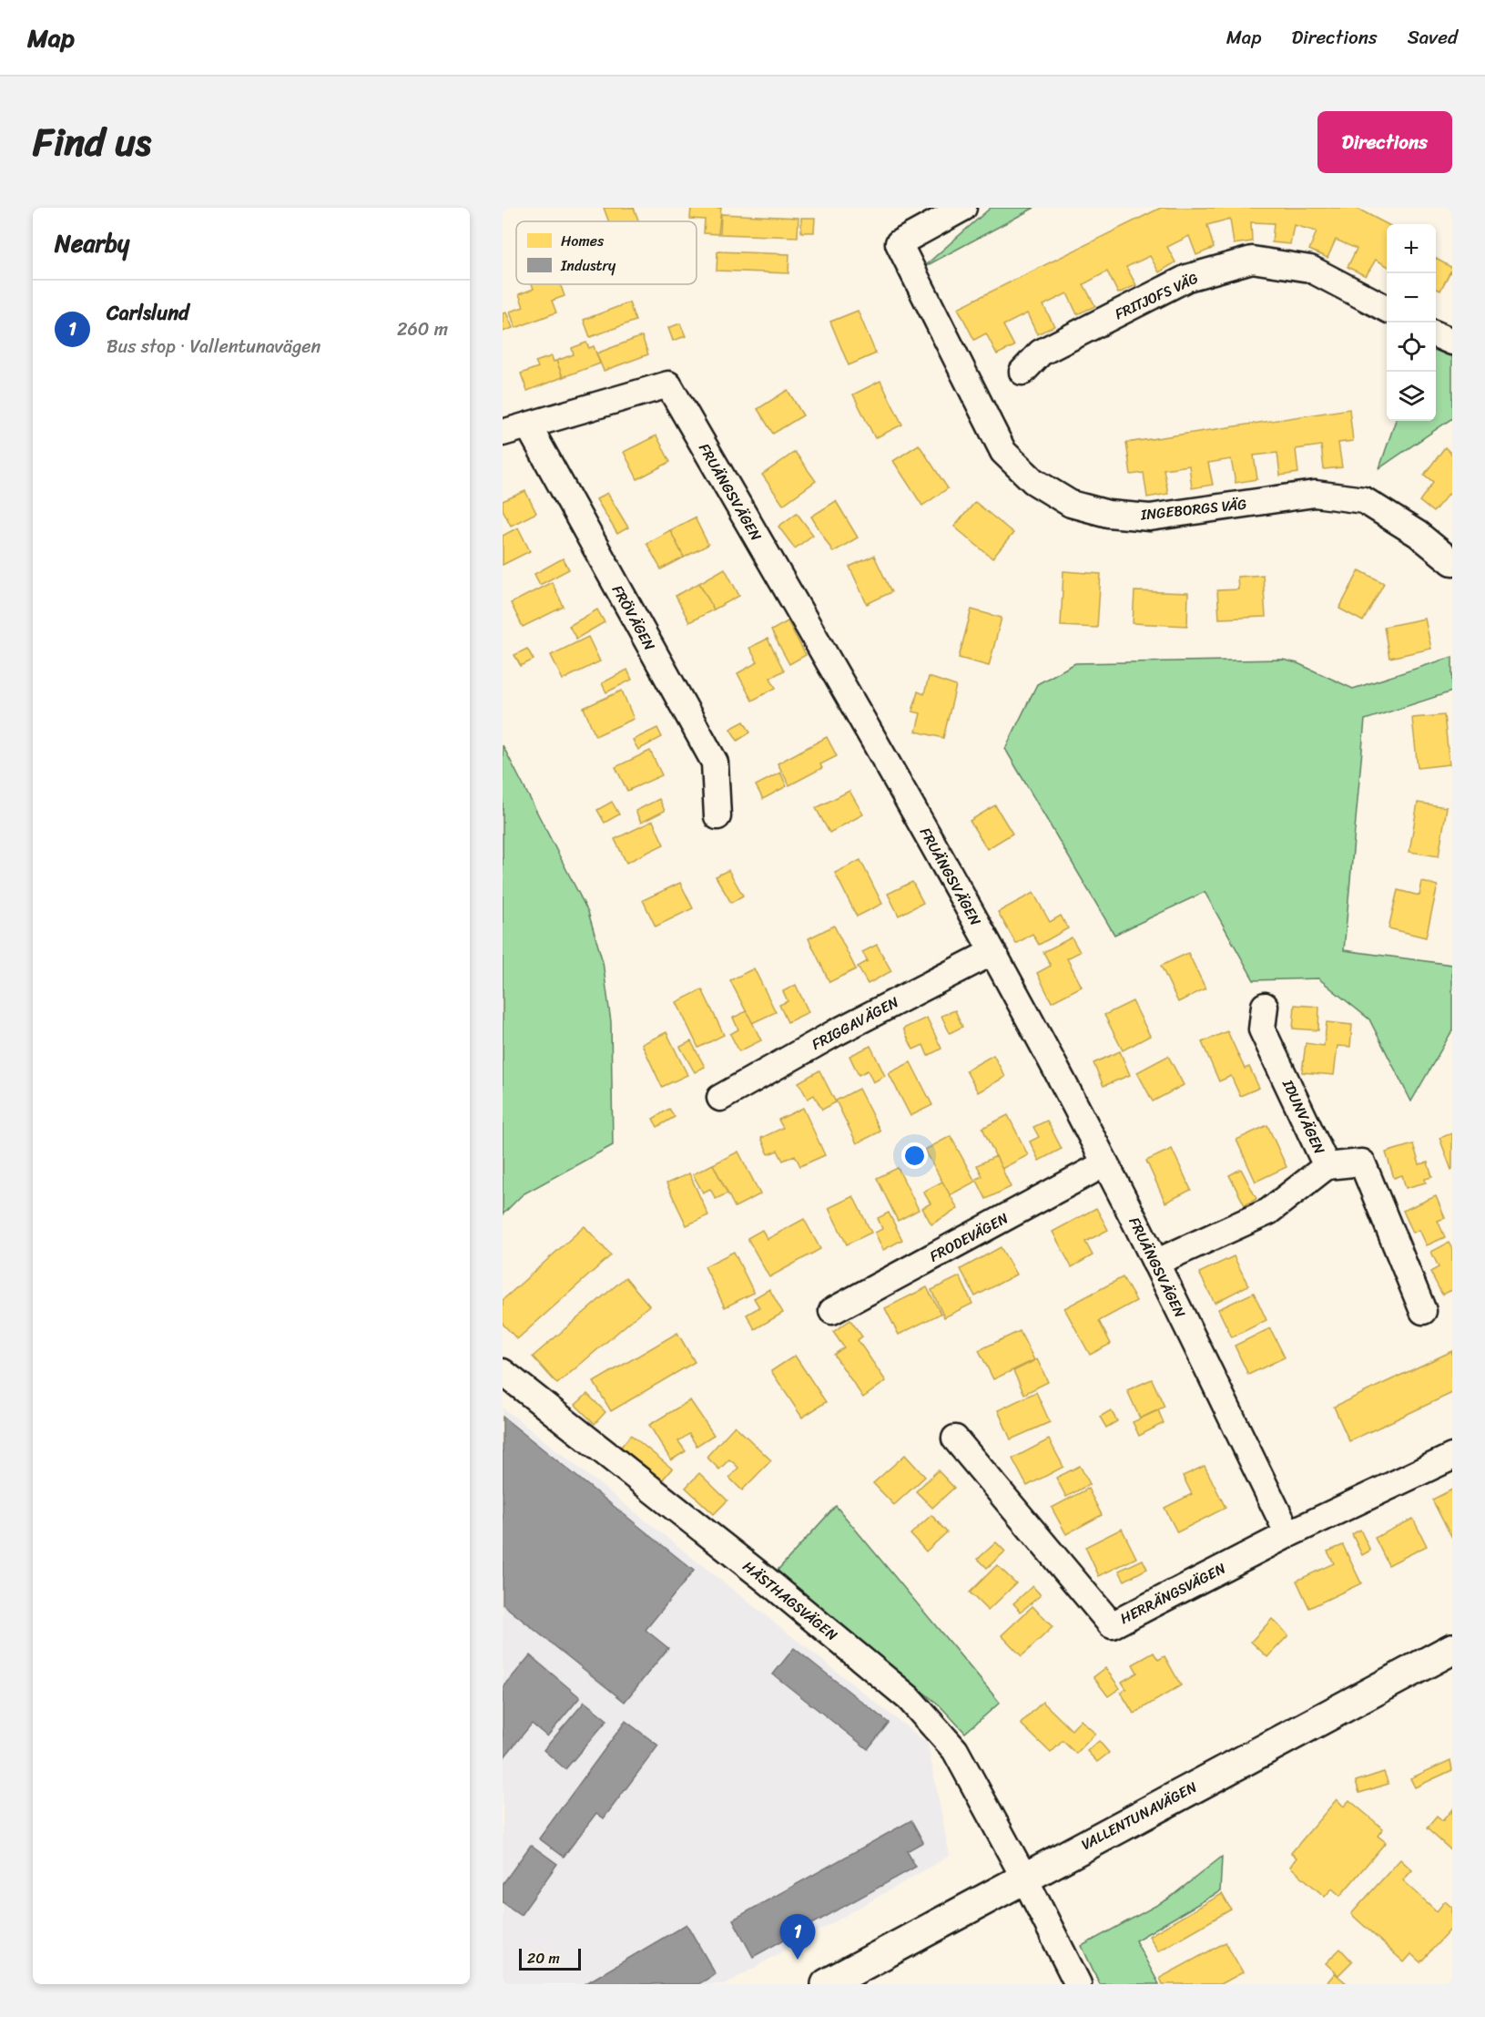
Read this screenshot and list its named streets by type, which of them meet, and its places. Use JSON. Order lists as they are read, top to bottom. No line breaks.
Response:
{"streets":{"main road":["VALLENTUNAVÄGEN"],"street":["FRITJOFS VÄG","FRUÄNGSVÄGEN","INGEBORGS VÄG","FRÖVÄGEN","FRIGGAVÄGEN","IDUNVÄGEN","FRODEVÄGEN","HERRÄNGSVÄGEN","HÄSTHAGSVÄGEN"]},"crossings":[["FRUÄNGSVÄGEN","FRÖVÄGEN"],["FRUÄNGSVÄGEN","FRIGGAVÄGEN"],["FRUÄNGSVÄGEN","IDUNVÄGEN"],["FRUÄNGSVÄGEN","FRODEVÄGEN"],["FRUÄNGSVÄGEN","HERRÄNGSVÄGEN"],["HÄSTHAGSVÄGEN","VALLENTUNAVÄGEN"]],"legend":["Homes","Industry"],"scale_bar":"20 m","page":{"header":"Map","nav":["Map","Directions","Saved"],"title":"Find us","buttons":"Directions","heading":"Nearby","map_buttons":["+","−"],"list":[{"mark":"1","name":"Carlslund","note":"Bus stop · Vallentunavägen","value":"260 m"}],"pins":"1","scale":"20 m"}}
